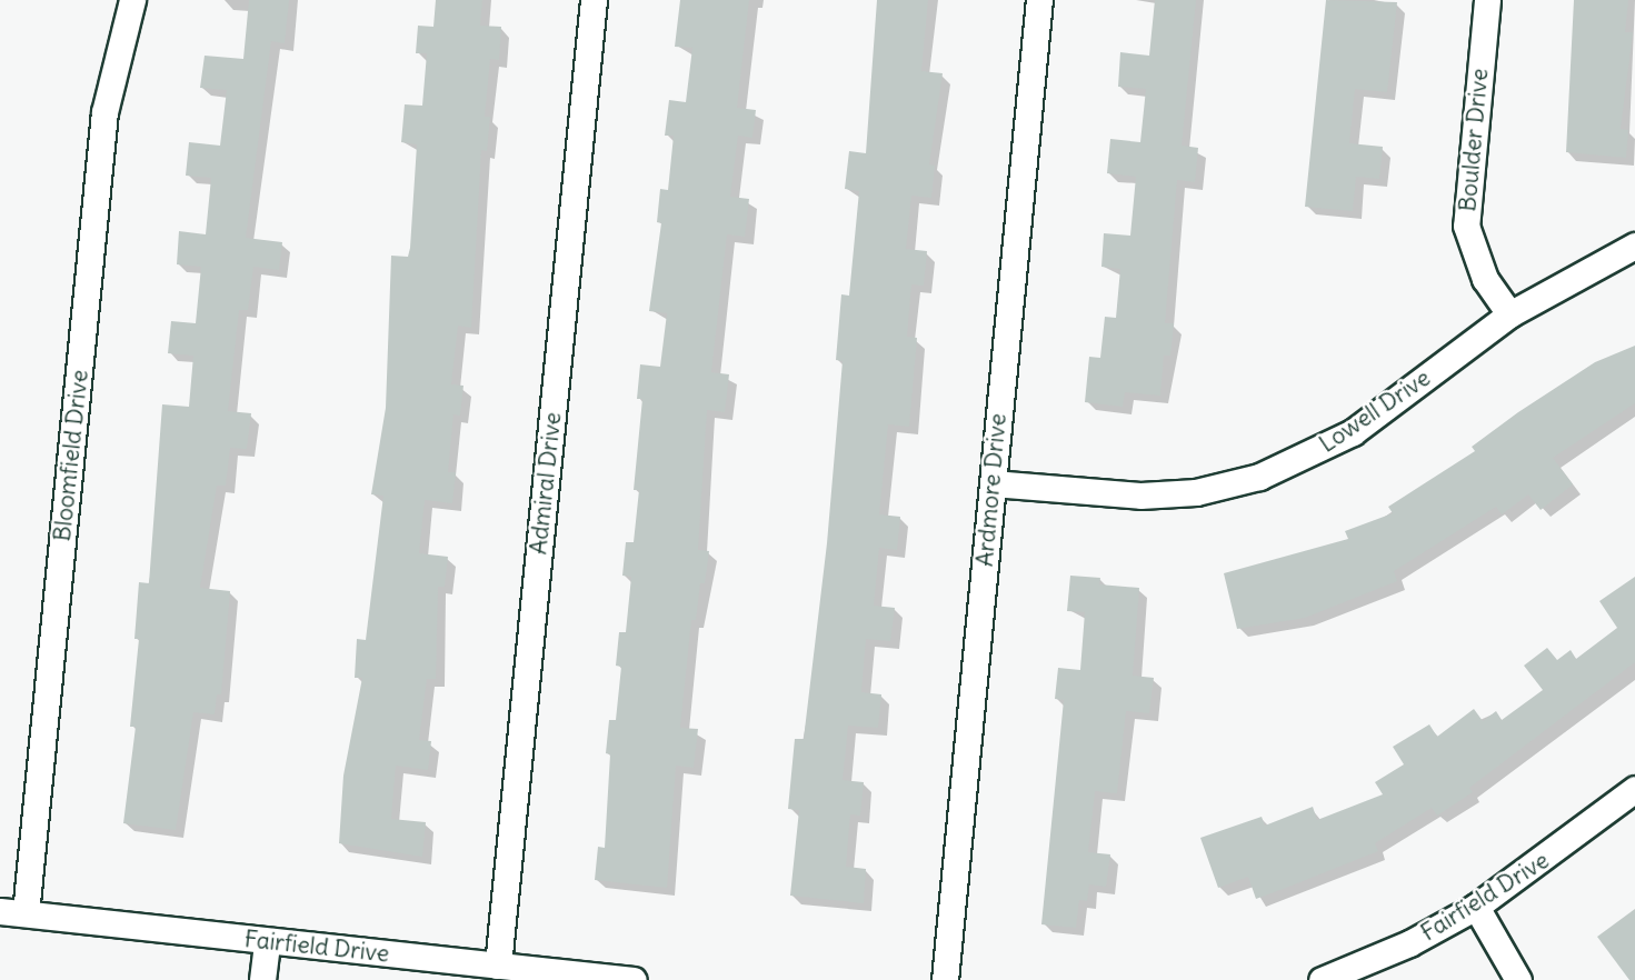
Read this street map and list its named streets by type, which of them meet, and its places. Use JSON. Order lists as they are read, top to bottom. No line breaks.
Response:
{"streets":{"street":["Boulder Drive","Lowell Drive","Bloomfield Drive","Admiral Drive","Ardmore Drive","Fairfield Drive"]},"crossings":[["Boulder Drive","Lowell Drive"],["Lowell Drive","Ardmore Drive"],["Bloomfield Drive","Fairfield Drive"],["Admiral Drive","Fairfield Drive"]]}
